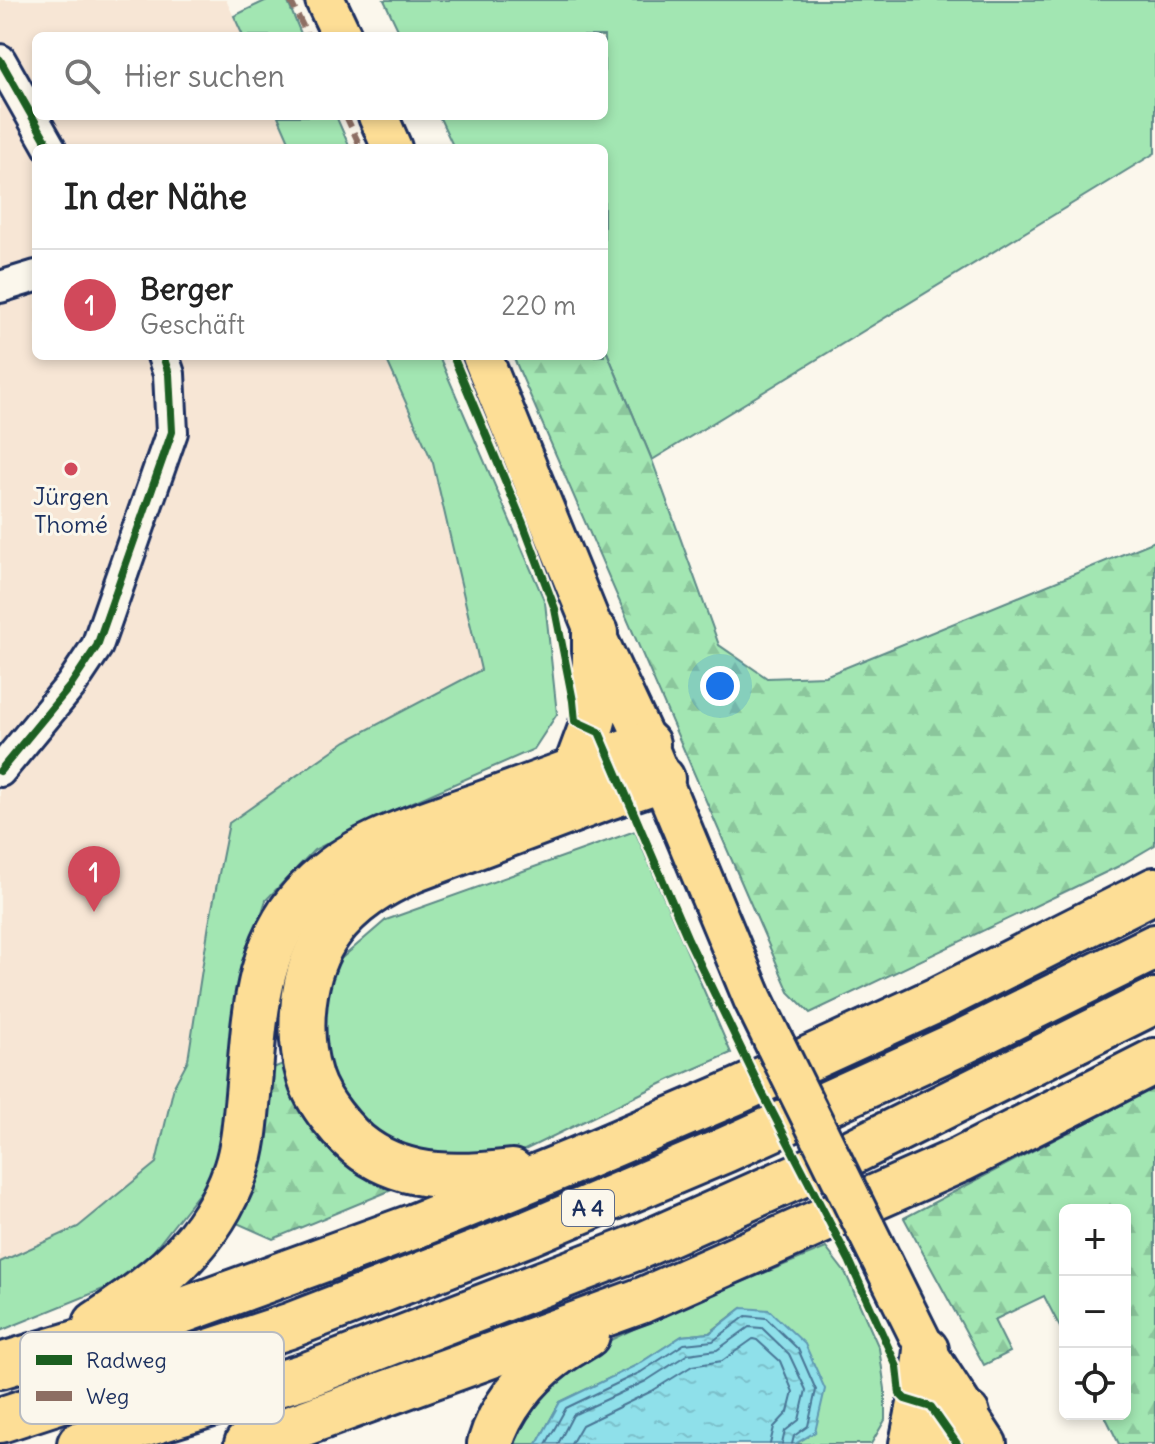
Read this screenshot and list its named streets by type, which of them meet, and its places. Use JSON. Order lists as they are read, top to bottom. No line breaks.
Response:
{"streets":{"highway":["A 4"]},"places":["Jürgen Thomé"],"legend":["Radweg","Weg"],"page":{"search":"Hier suchen","heading":"In der Nähe","list":[{"mark":"1","name":"Berger","note":"Geschäft","value":"220 m"}],"pins":"1","map_buttons":["+","−"]}}
